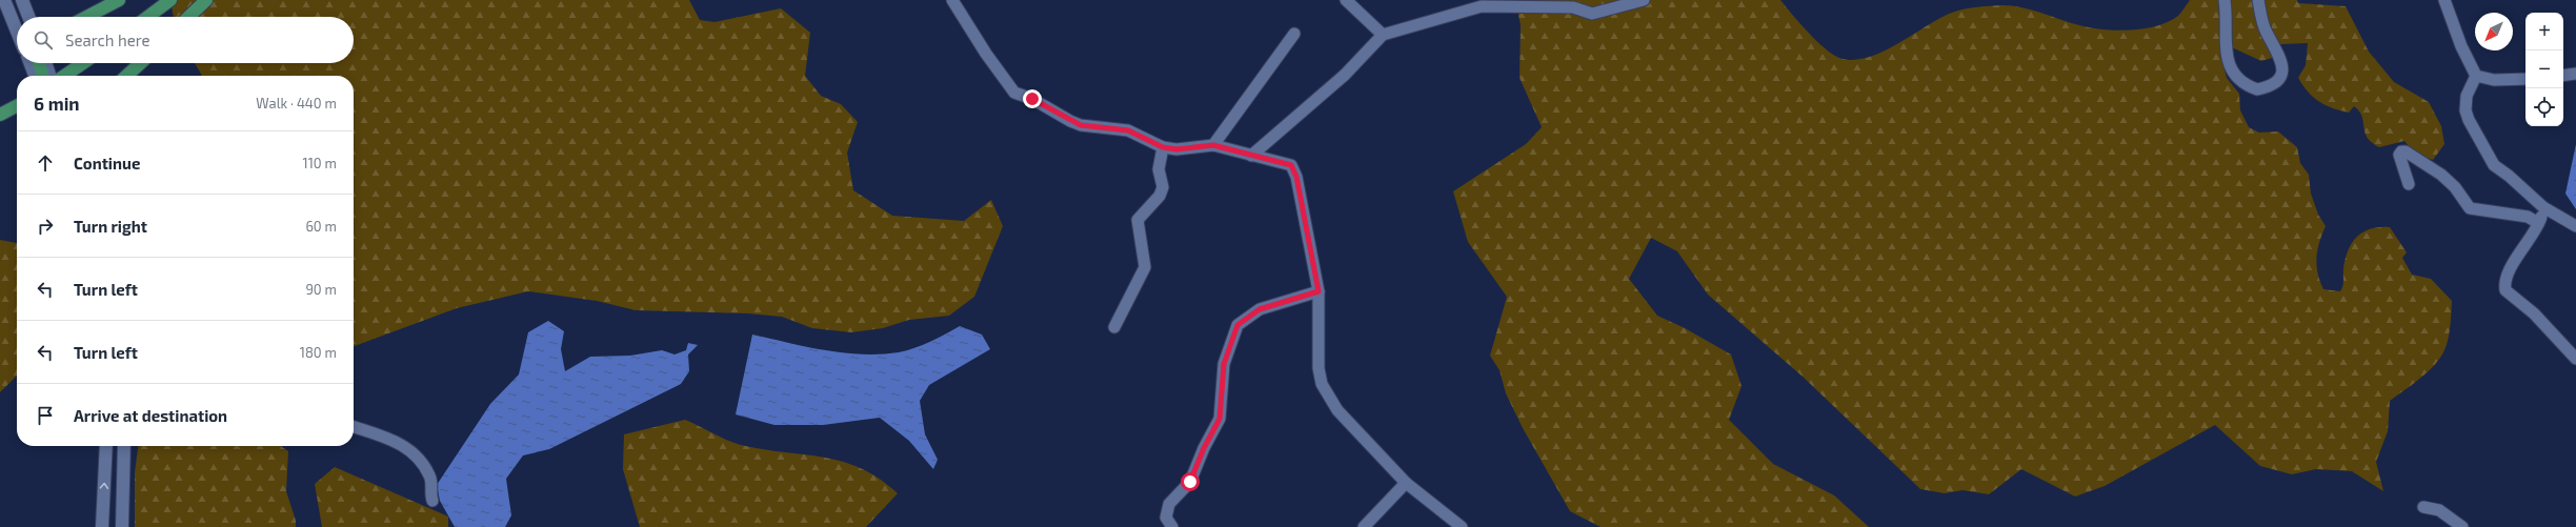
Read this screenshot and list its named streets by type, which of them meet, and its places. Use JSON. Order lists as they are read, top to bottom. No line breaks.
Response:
{"north":"bottom left","page":{"map_buttons":["+","−"],"search":"Search here","heading":["6 min","Walk · 440 m"],"list":[["Continue","110 m"],["Turn right","60 m"],["Turn left","90 m"],["Turn left","180 m"],"Arrive at destination"]}}
